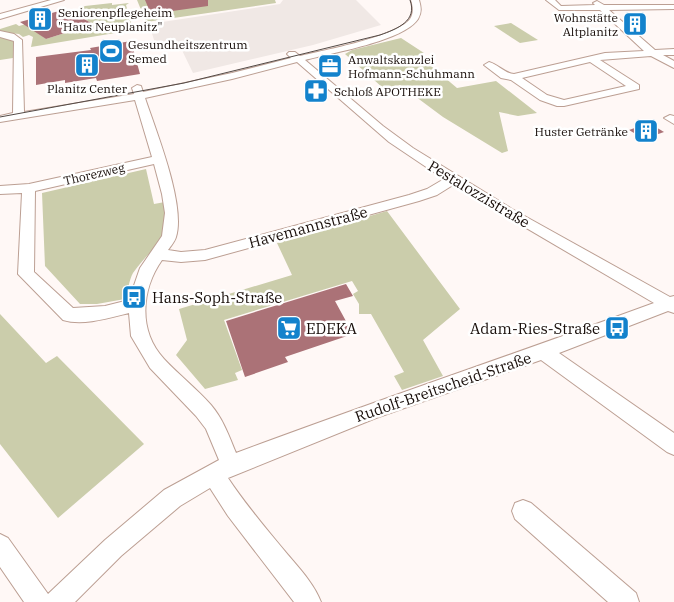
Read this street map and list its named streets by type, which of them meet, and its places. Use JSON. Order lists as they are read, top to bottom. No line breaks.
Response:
{"streets":{"street":["Thorezweg","Pestalozzistraße","Havemannstraße","Rudolf-Breitscheid-Straße"]},"crossings":[["Thorezweg","Havemannstraße"],["Pestalozzistraße","Havemannstraße"],["Pestalozzistraße","Rudolf-Breitscheid-Straße"]],"places":{"building":["Seniorenpflegeheim \"Haus Neuplanitz\"","Wohnstätte Altplanitz","Planitz Center","Huster Getränke"],"sports":["Gesundheitszentrum Semed"],"office":["Anwaltskanzlei Hofmann-Schuhmann"],"pharmacy":["Schloß APOTHEKE"],"bus stop":["Hans-Soph-Straße","Adam-Ries-Straße"],"supermarket":["EDEKA"]}}
